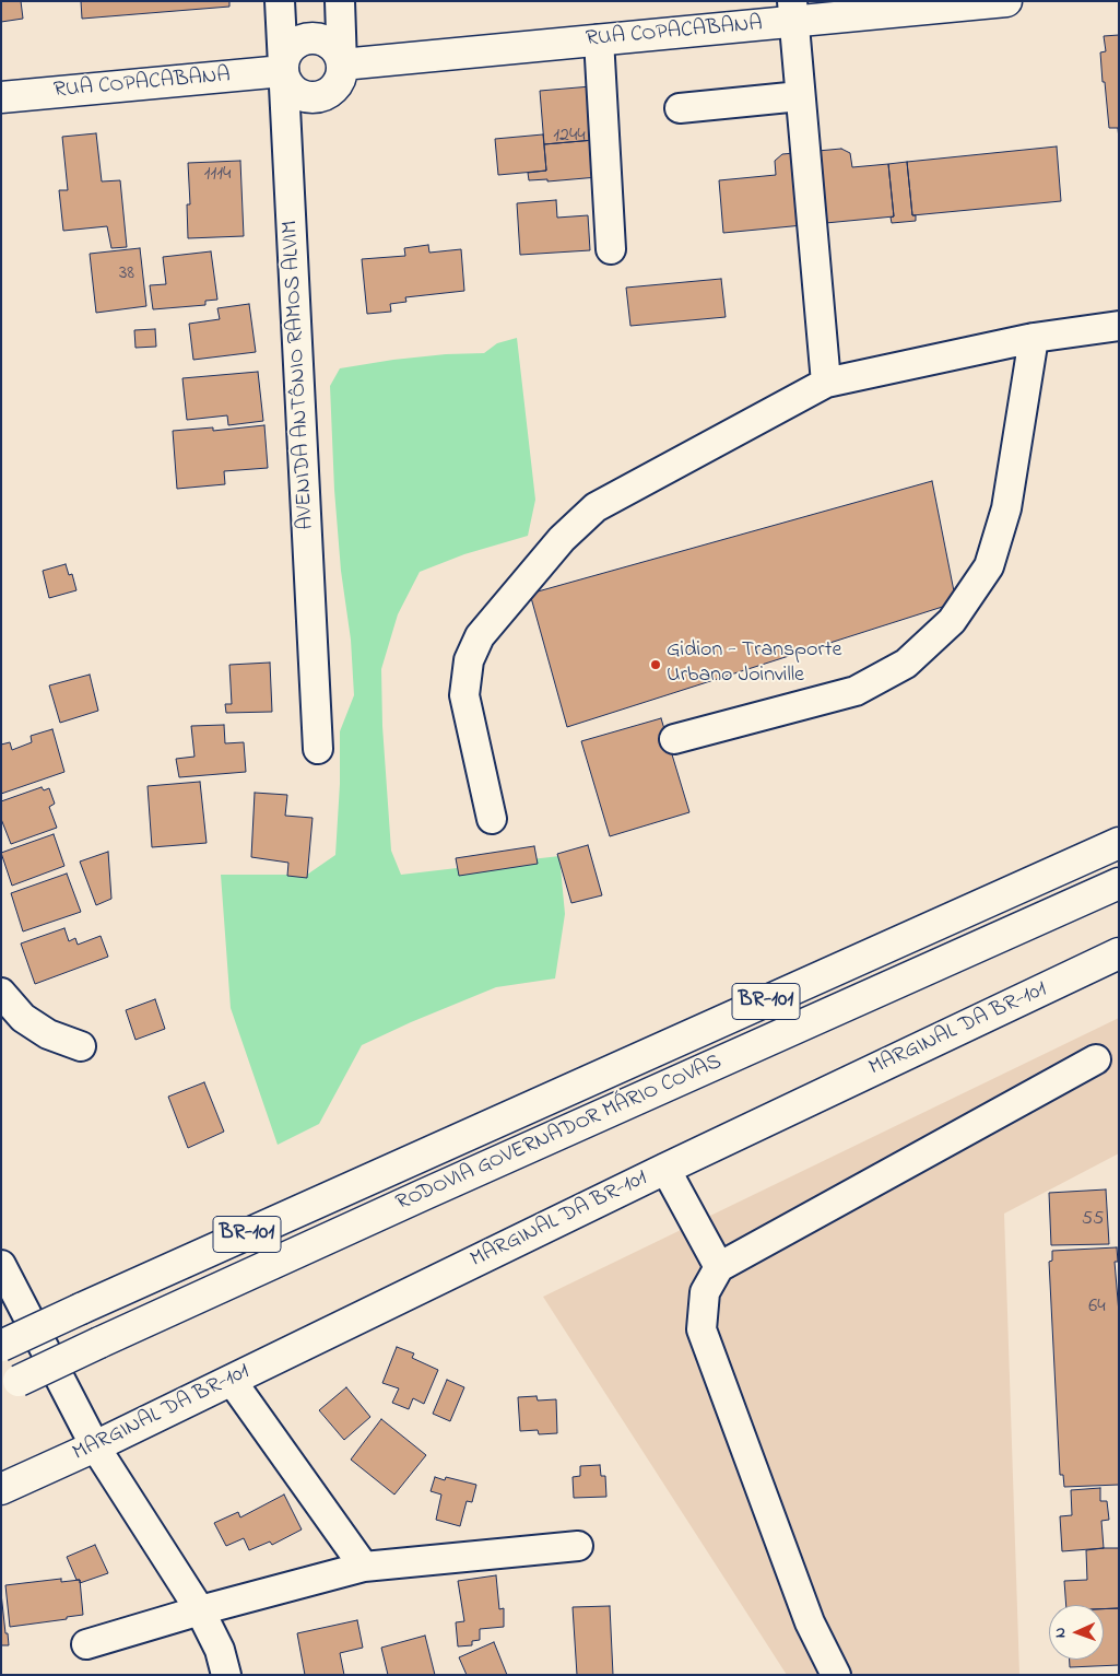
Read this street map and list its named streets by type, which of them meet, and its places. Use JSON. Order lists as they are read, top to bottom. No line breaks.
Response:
{"streets":{"main road":["RUA COPACABANA","BR-101","MARGINAL DA BR-101","RODOVIA GOVERNADOR MÁRIO COVAS"],"street":["AVENIDA ANTÔNIO RAMOS ALVIM"]},"crossings":[["RUA COPACABANA","AVENIDA ANTÔNIO RAMOS ALVIM"]],"places":["Gidion - Transporte Urbano Joinville"],"house_numbers":["1244","1114","38","55","64"],"north":"left"}
